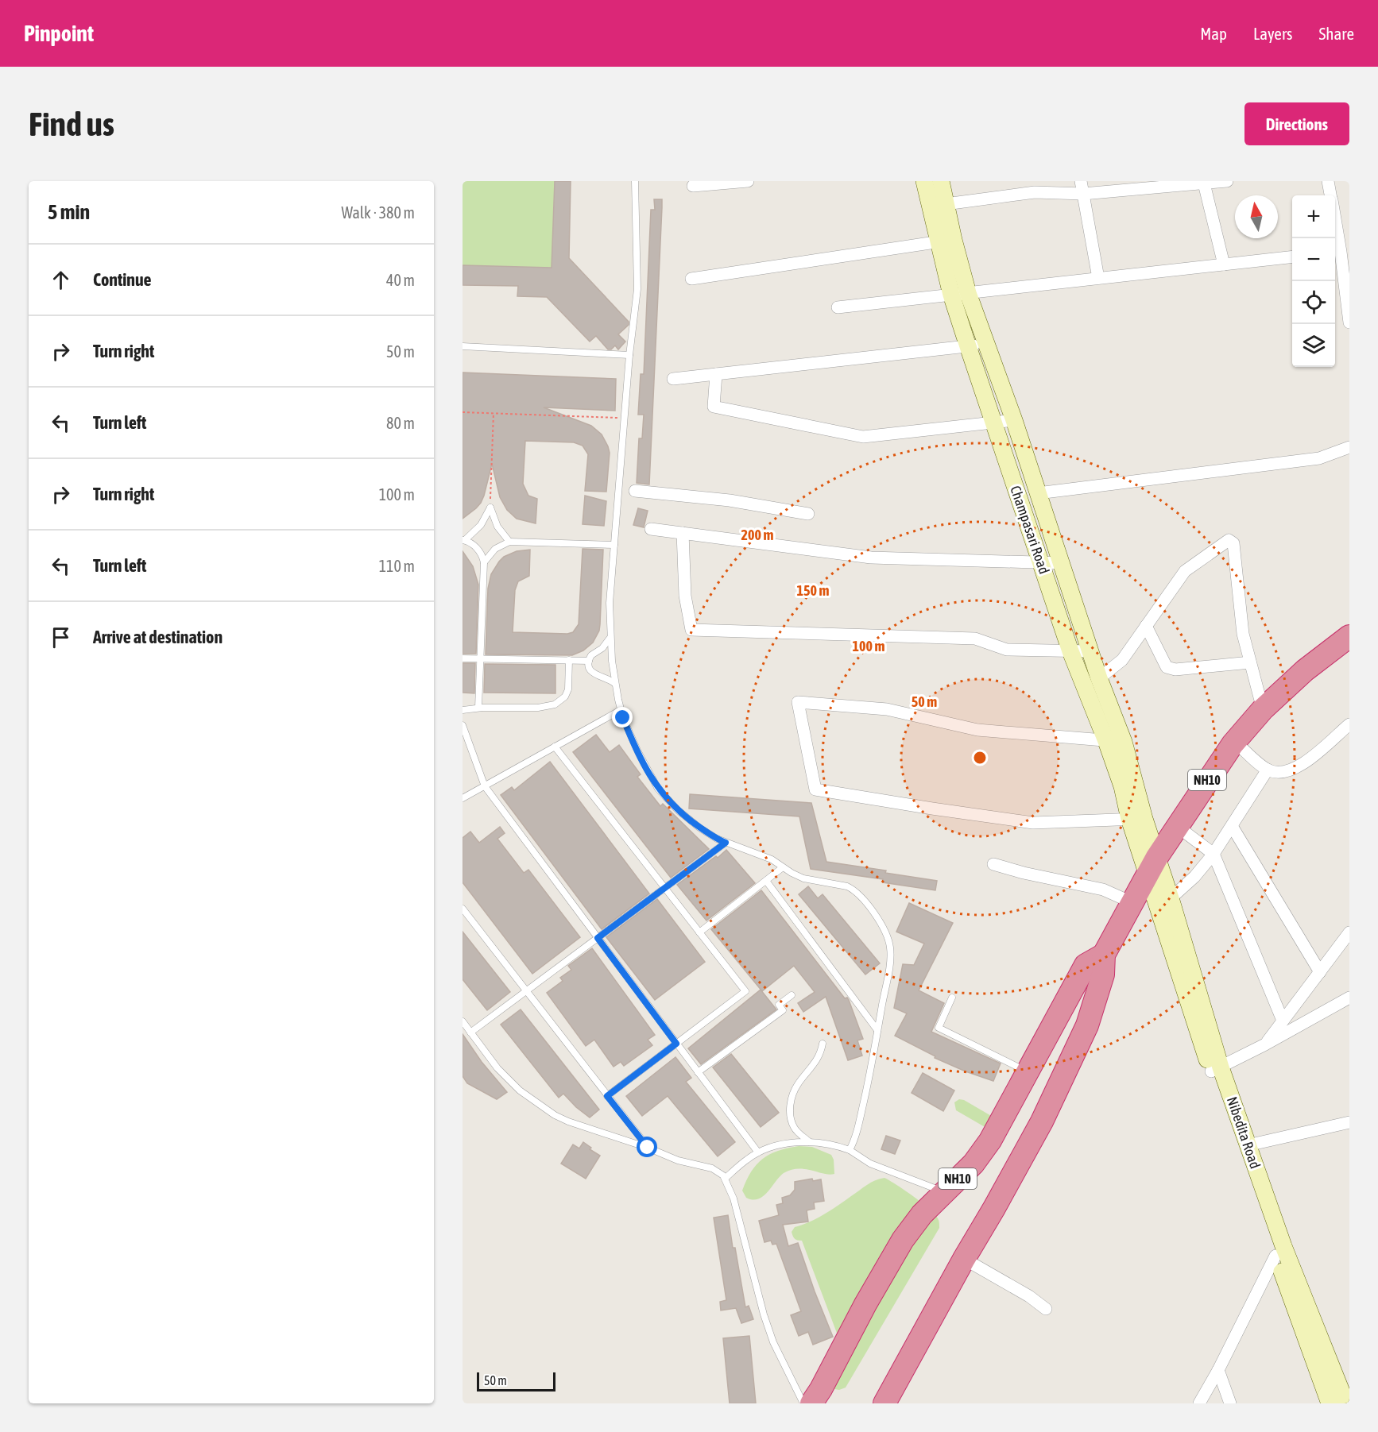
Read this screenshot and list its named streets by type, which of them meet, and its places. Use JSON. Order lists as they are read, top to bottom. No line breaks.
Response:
{"streets":{"highway":["NH10"],"main road":["Champasari Road","Nibedita Road"]},"crossings":[["Champasari Road","NH10"],["Champasari Road","Nibedita Road"],["NH10","Nibedita Road"]],"scale_bar":"50 m","north":"top","page":{"header":"Pinpoint","nav":["Map","Layers","Share"],"buttons":"Directions","title":"Find us","heading":["5 min","Walk · 380 m"],"map_buttons":["+","−"],"list":[["Continue","40 m"],["Turn right","50 m"],["Turn left","80 m"],["Turn right","100 m"],["Turn left","110 m"],"Arrive at destination"],"scale":"50 m"},"rings":["200 m","150 m","100 m","50 m"]}
